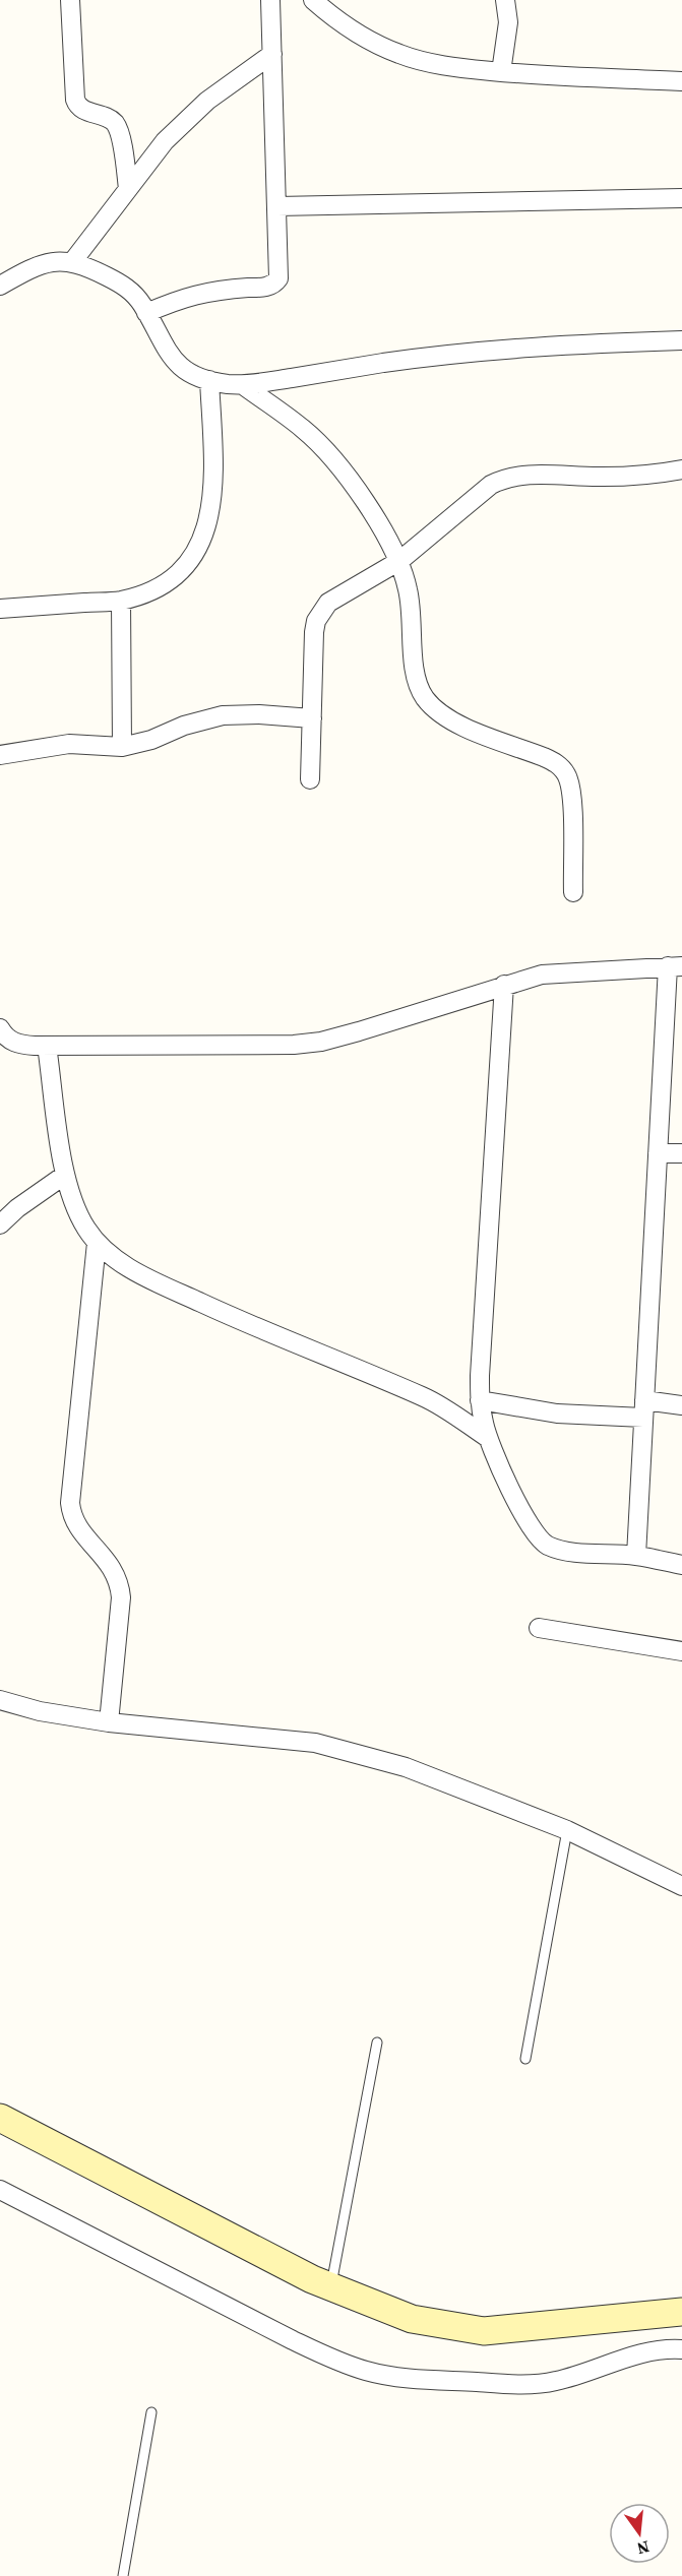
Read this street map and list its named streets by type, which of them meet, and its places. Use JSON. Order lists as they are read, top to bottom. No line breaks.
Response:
{"north":"bottom"}
